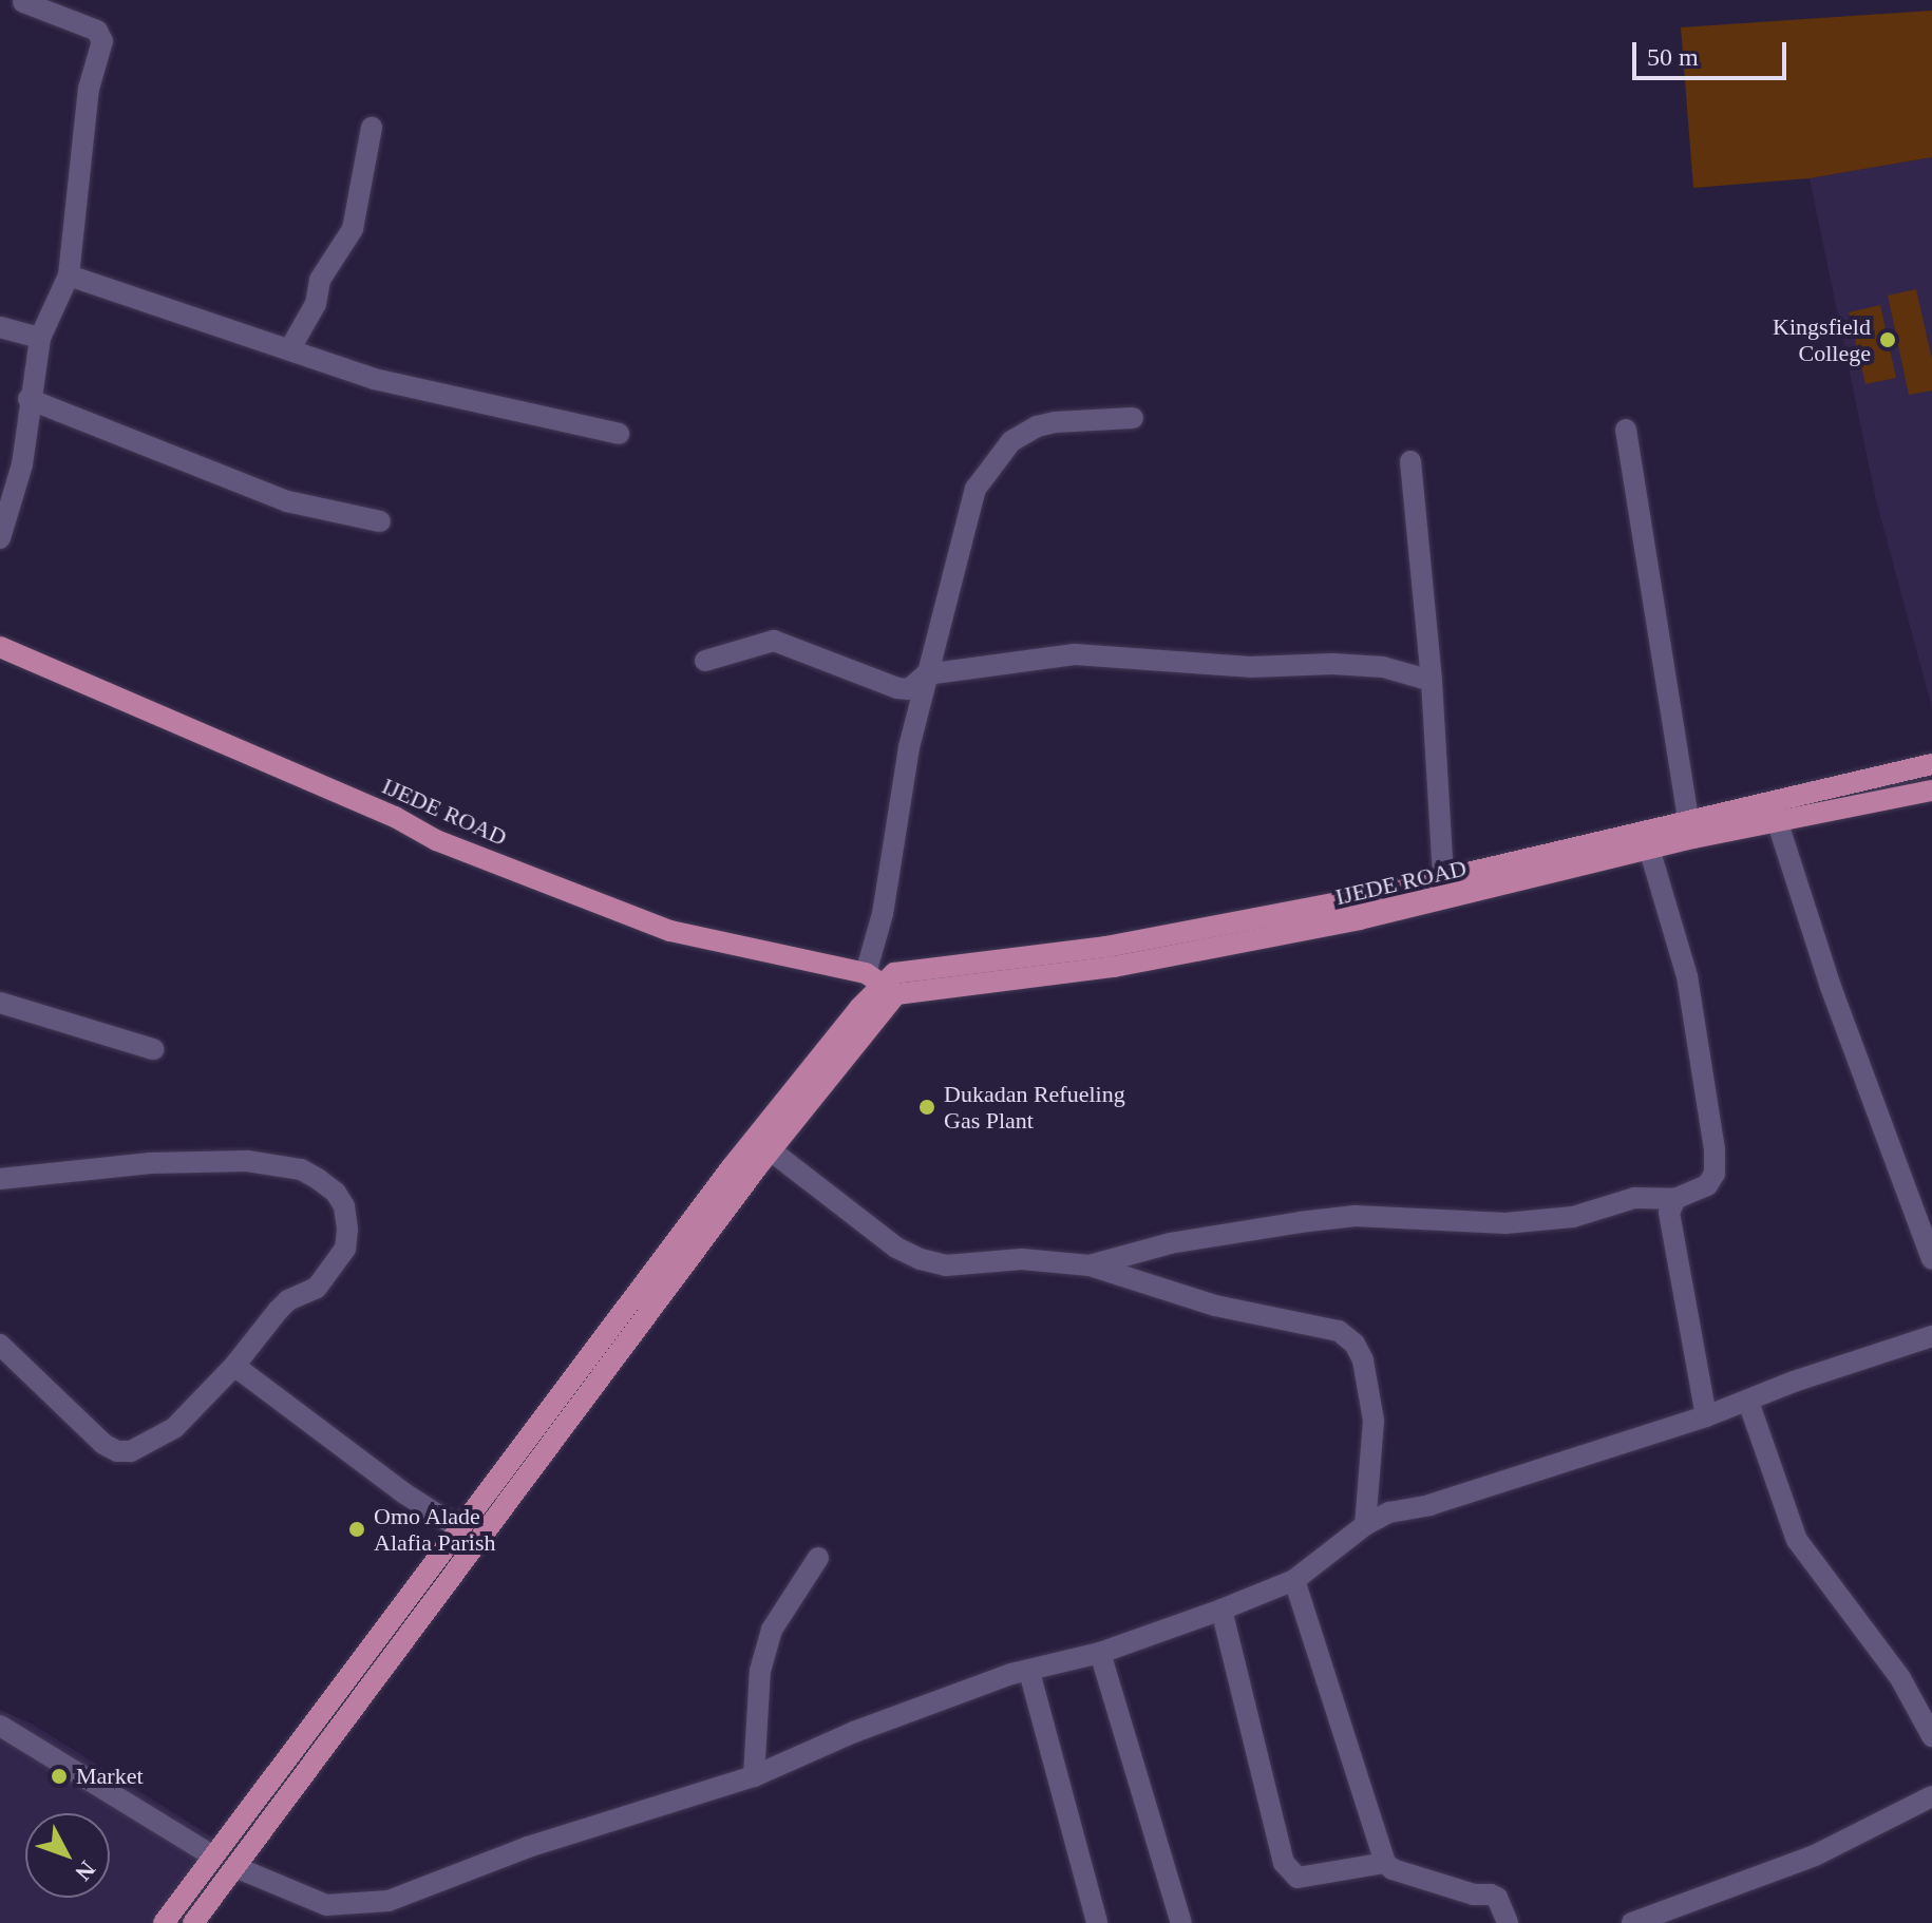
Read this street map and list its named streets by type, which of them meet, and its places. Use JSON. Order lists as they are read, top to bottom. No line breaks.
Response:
{"streets":{"main road":["IJEDE ROAD"]},"places":["Kingsfield College","Dukadan Refueling Gas Plant","Omo Alade Alafia Parish","Market"],"scale_bar":"50 m","north":"bottom right"}
